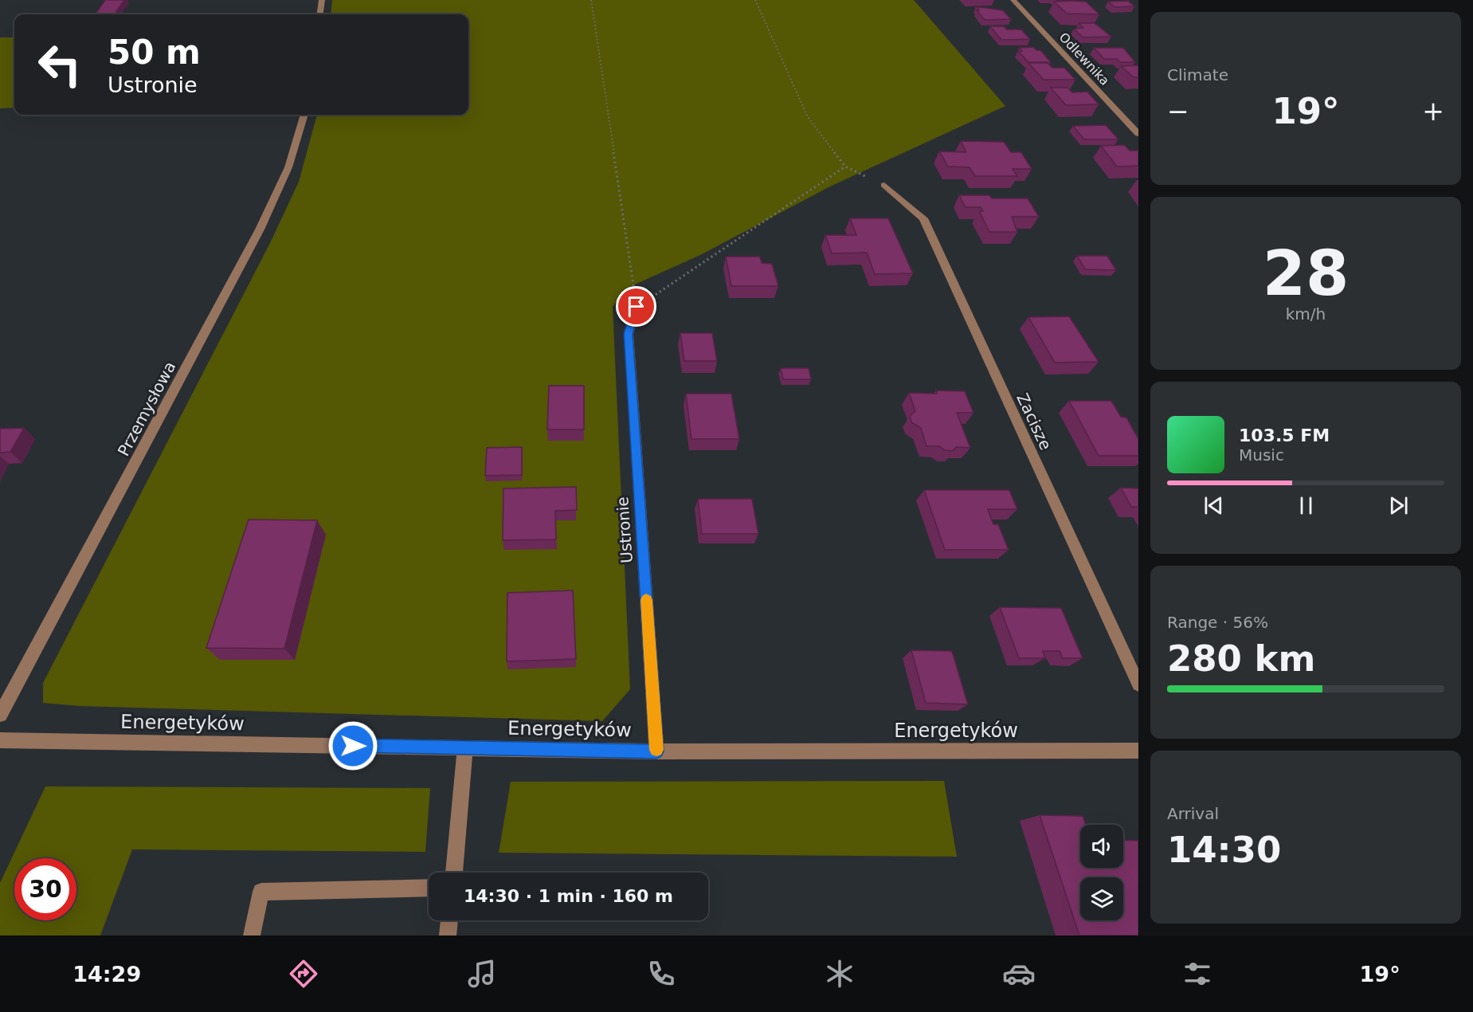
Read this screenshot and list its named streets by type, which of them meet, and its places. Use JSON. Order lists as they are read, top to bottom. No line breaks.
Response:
{"streets":{"street":["Odlewnika","Przemysłowa","Zacisze","Ustronie","Energetyków"]},"crossings":[["Ustronie","Energetyków"]],"page":{"tile":["Climate",["28","km/h"],["Range · 56%","280 km"],["Arrival","14:30"]],"turn":["50 m","Ustronie"],"heat":["−","19°","+"],"song":["103.5 FM","Music"],"limit":"30","trip":"14:30 · 1 min · 160 m","tabs":["14:29","19°"]}}
